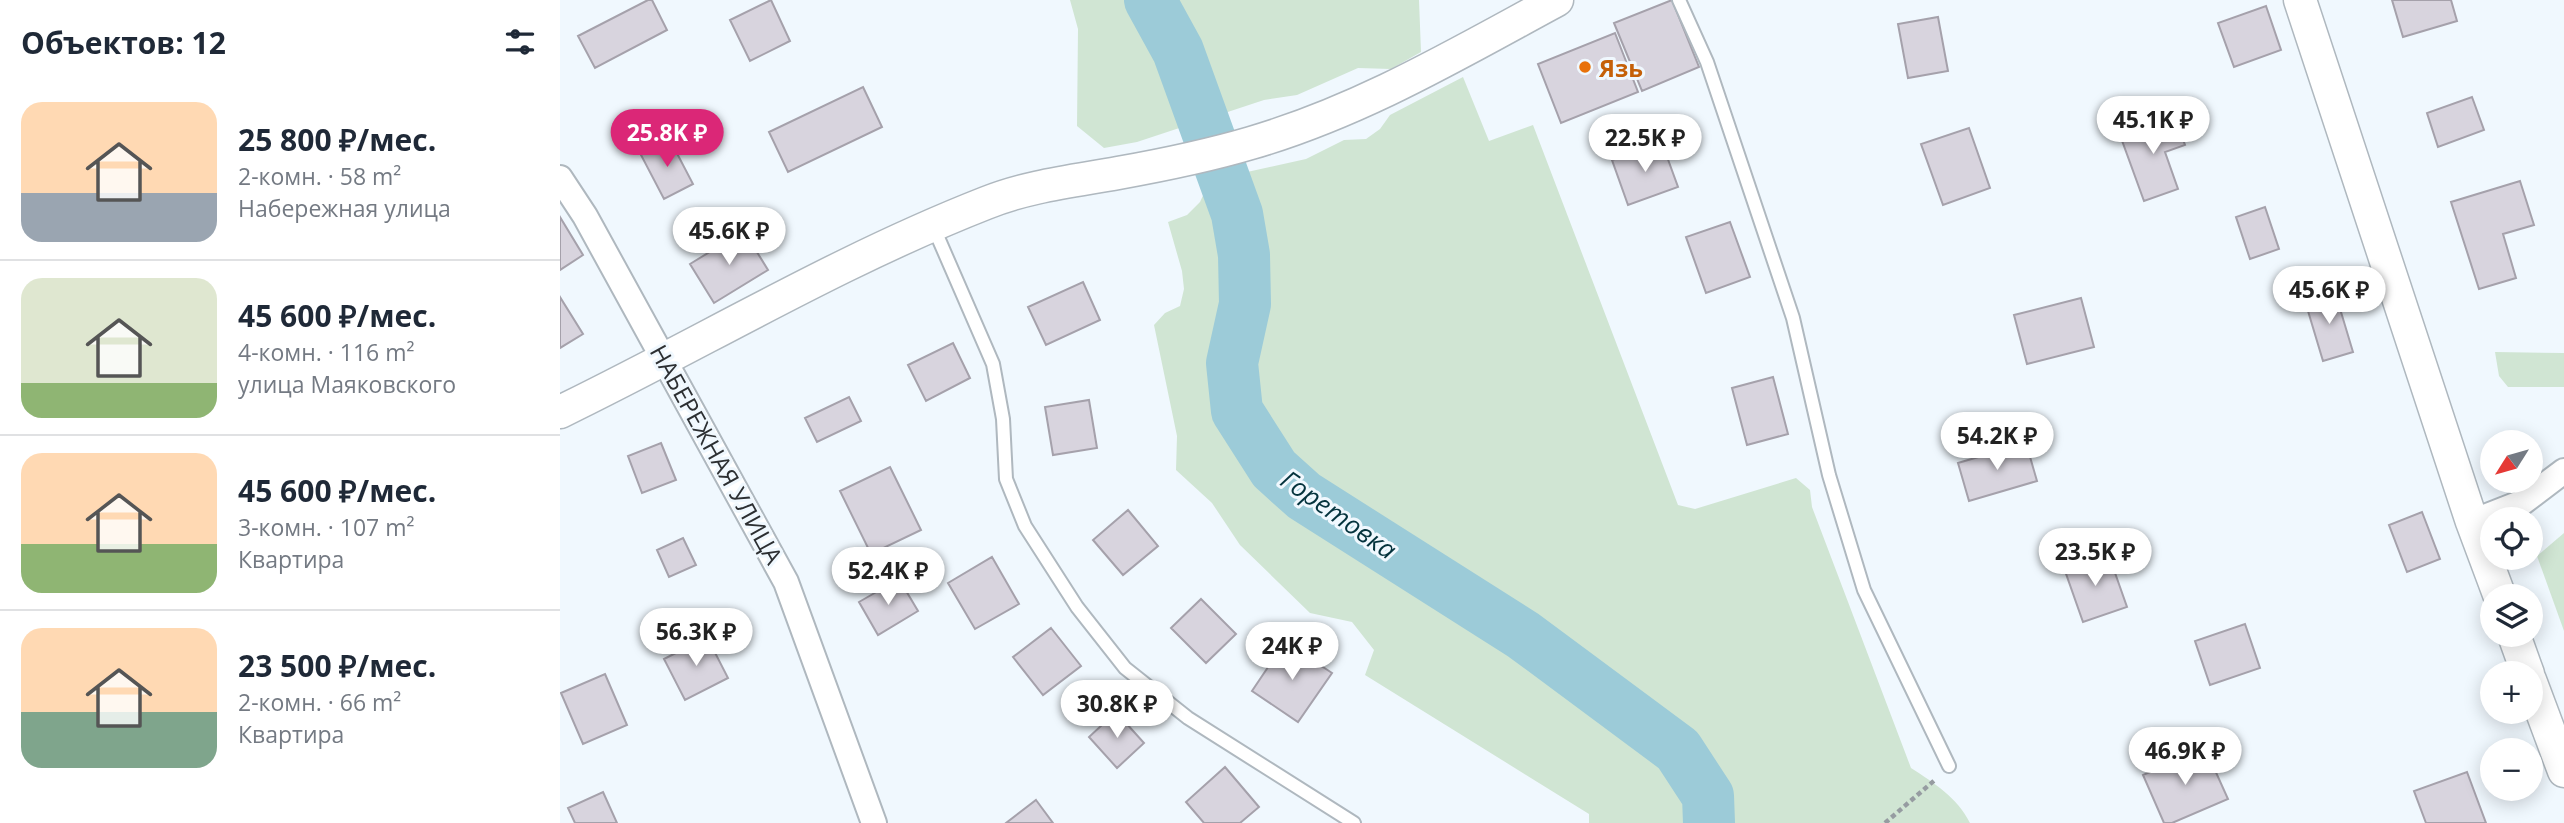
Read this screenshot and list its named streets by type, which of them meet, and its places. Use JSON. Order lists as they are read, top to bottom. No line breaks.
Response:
{"streets":{"street":["НАБЕРЕЖНАЯ УЛИЦА"]},"water":["Горетовка"],"places":["Язь"],"north":"bottom left","page":{"heading":"Объектов: 12","list":[{"name":"25 800 ₽/мес.","note":"2-комн. · 58 m² · Набережная улица"},{"name":"45 600 ₽/мес.","note":"4-комн. · 116 m² · улица Маяковского"},{"name":"45 600 ₽/мес.","note":"3-комн. · 107 m² · Квартира"},{"name":"23 500 ₽/мес.","note":"2-комн. · 66 m² · Квартира"}],"price":["45.1K ₽","25.8K ₽","22.5K ₽","45.6K ₽","45.6K ₽","54.2K ₽","23.5K ₽","52.4K ₽","56.3K ₽","24K ₽","30.8K ₽","46.9K ₽"],"map_buttons":["+","−"]}}
